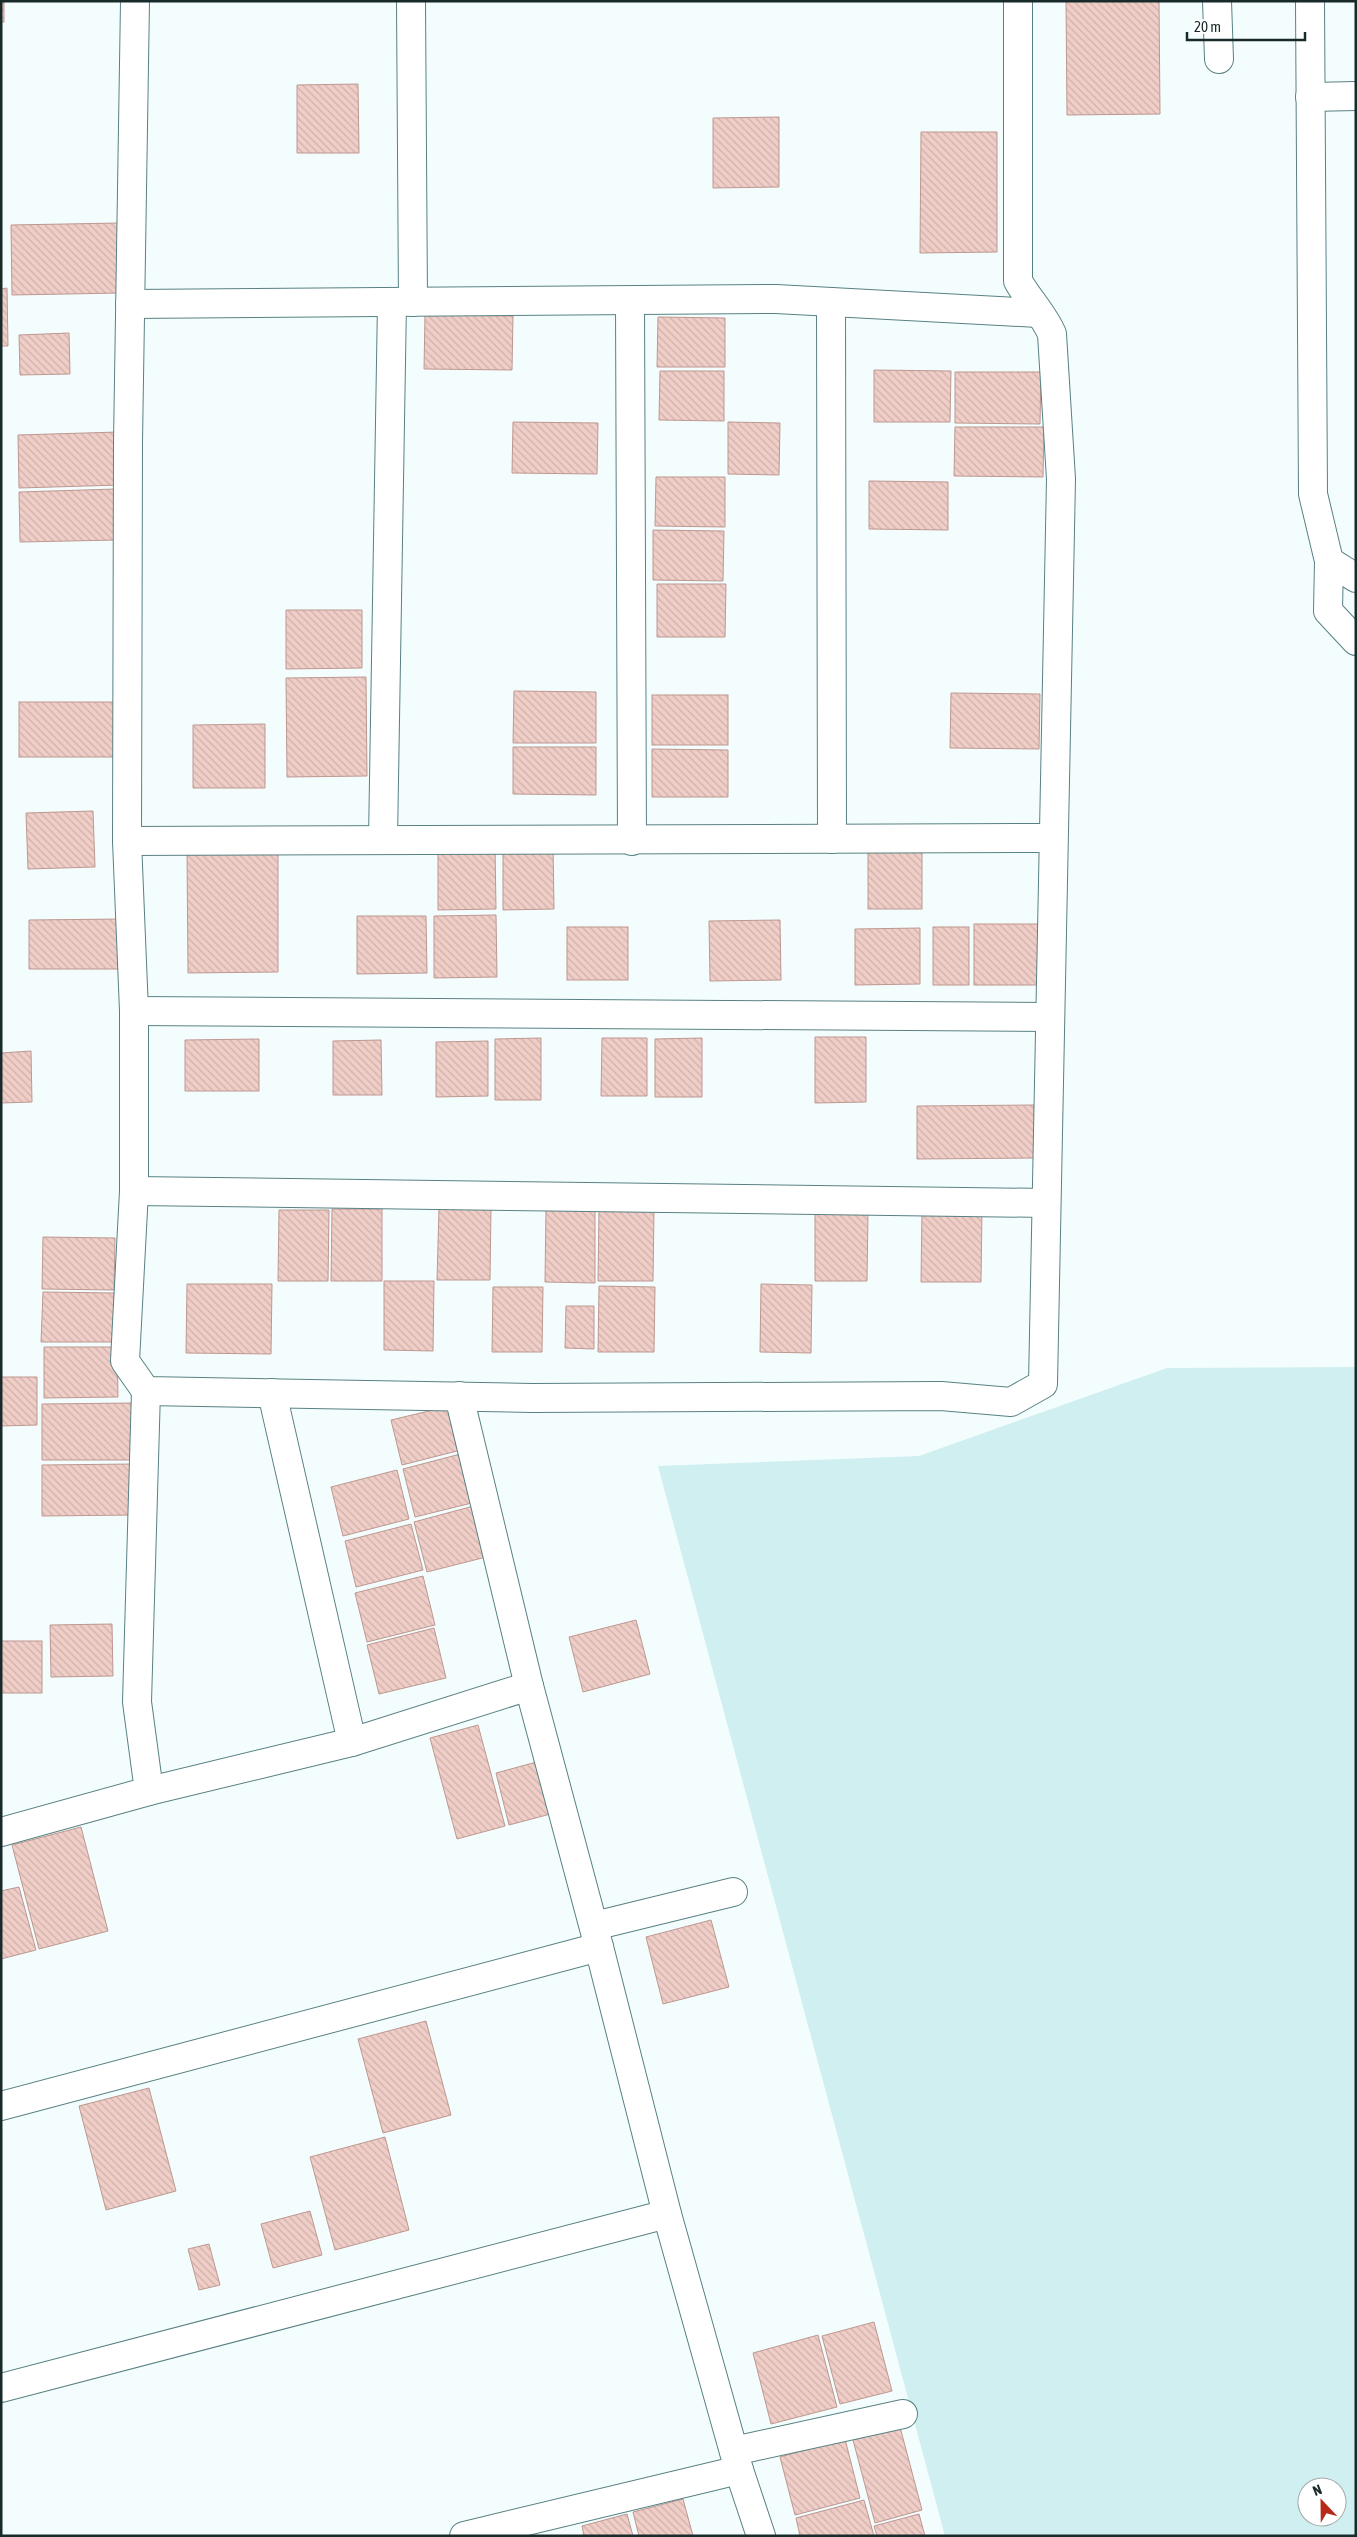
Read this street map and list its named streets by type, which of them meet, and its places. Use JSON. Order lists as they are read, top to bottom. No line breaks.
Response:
{"scale_bar":"20 m","north":"top"}
